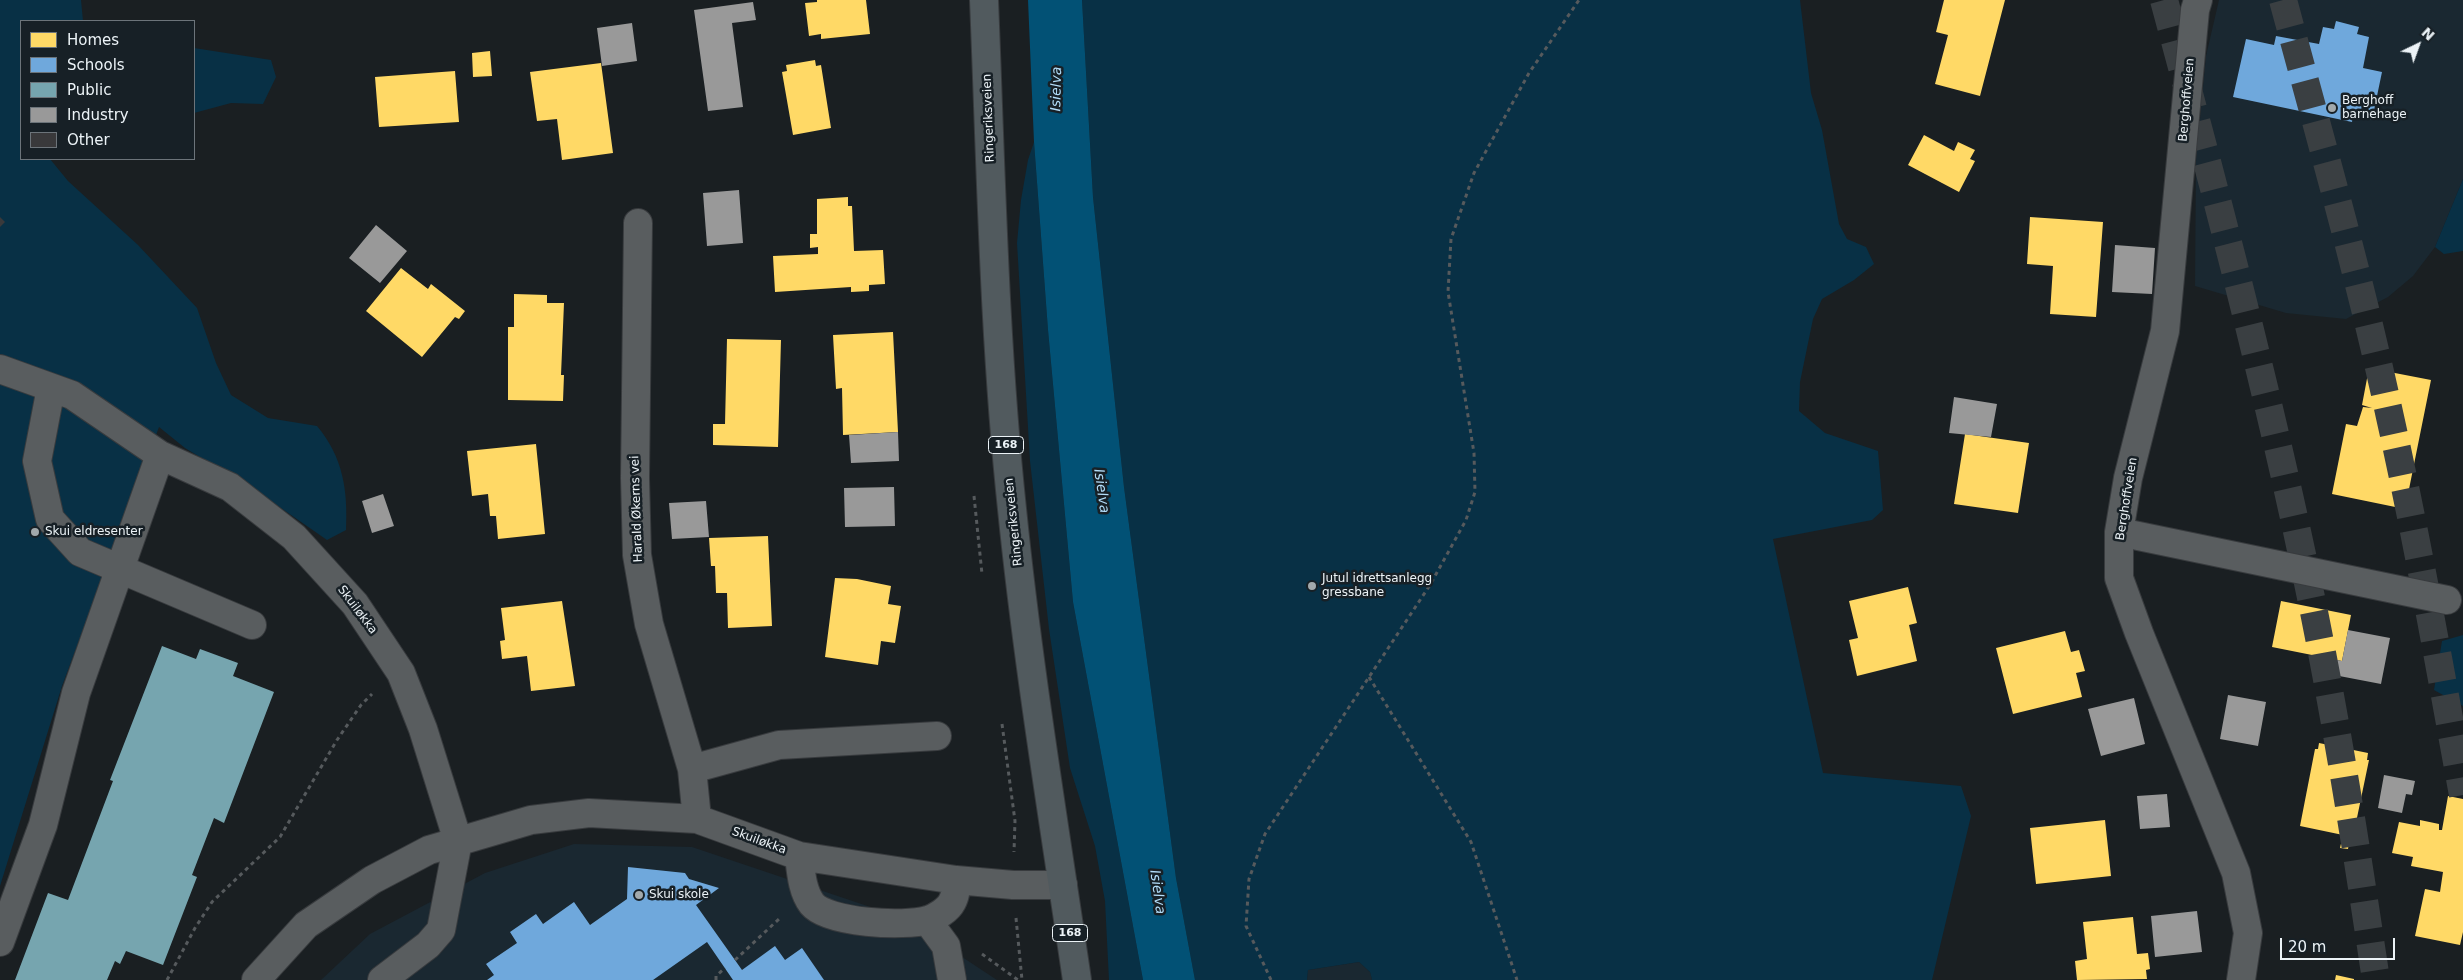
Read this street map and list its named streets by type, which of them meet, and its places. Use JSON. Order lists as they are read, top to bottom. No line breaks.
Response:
{"streets":{"main road":["Ringeriksveien","168"],"street":["Berghoffveien","Harald Økerns vei","Skuiløkka"]},"crossings":[["Ringeriksveien","Skuiløkka"],["Harald Økerns vei","Skuiløkka"]],"water":["Isielva"],"places":["Berghoff barnehage","Skui eldresenter","Jutul idrettsanlegg gressbane","Skui skole"],"legend":["Homes","Schools","Public","Industry","Other"],"scale_bar":"20 m","north":"top right"}
